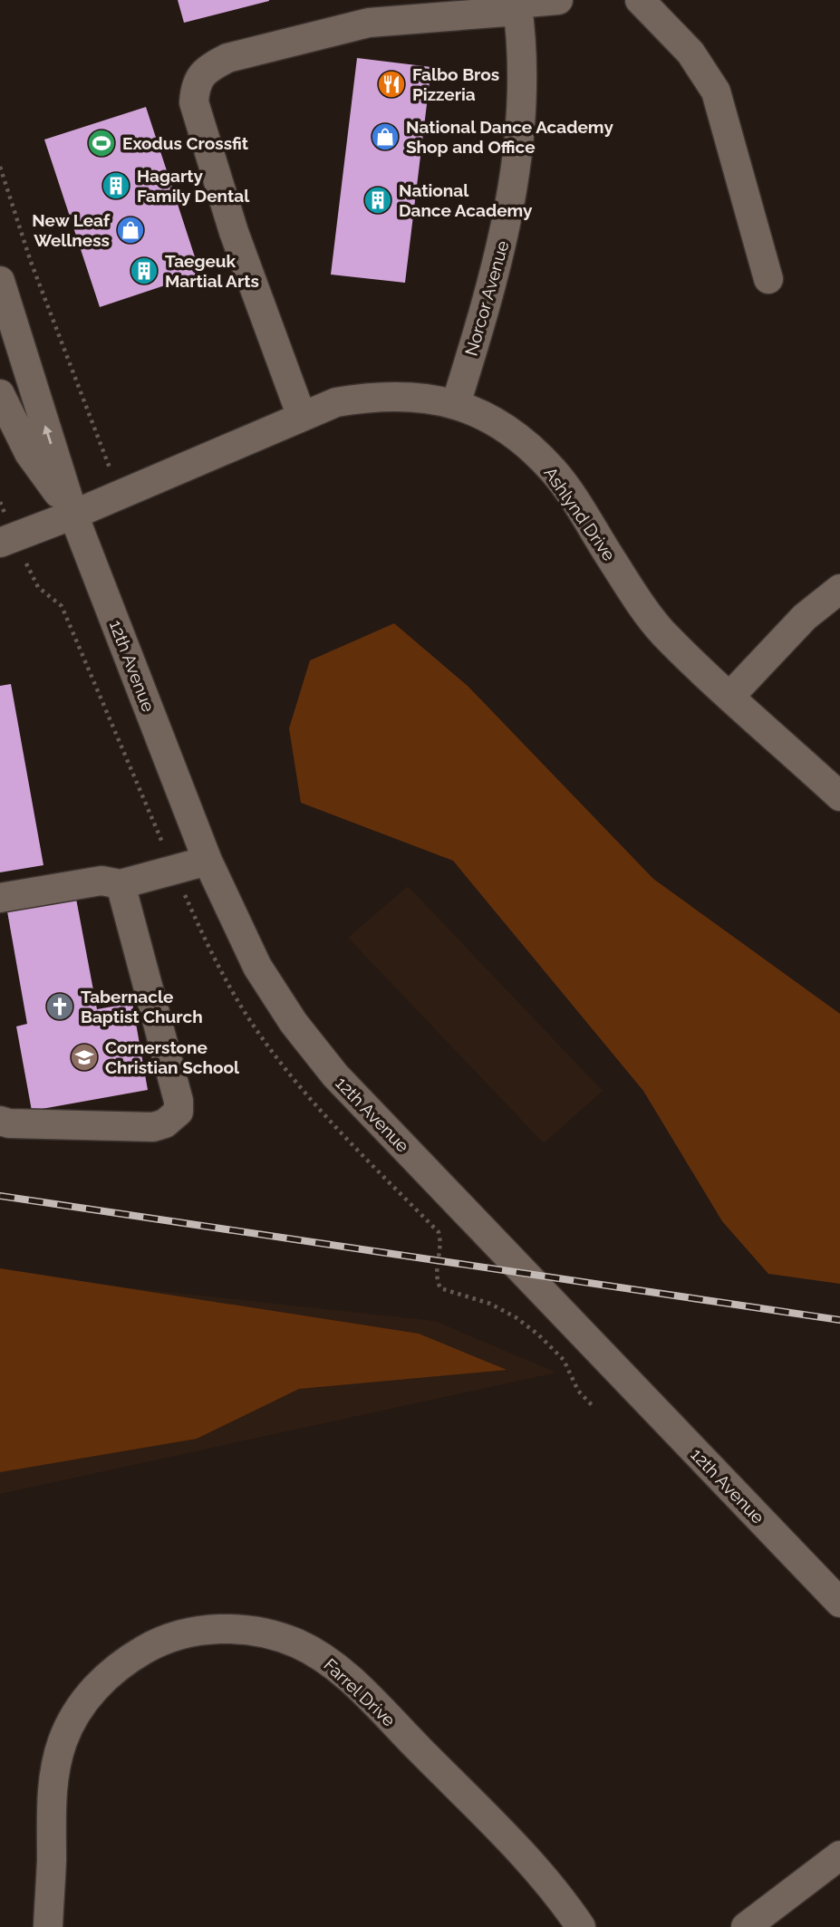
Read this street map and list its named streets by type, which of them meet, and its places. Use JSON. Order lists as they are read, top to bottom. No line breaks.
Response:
{"streets":{"street":["Norcor Avenue","Ashlynd Drive","12th Avenue","Farrel Drive"]},"crossings":[["Norcor Avenue","Ashlynd Drive"],["Ashlynd Drive","12th Avenue"]],"places":{"restaurant":["Falbo Bros Pizzeria"],"shop":["National Dance Academy Shop and Office","New Leaf Wellness"],"sports":["Exodus Crossfit"],"building":["Hagarty Family Dental","National Dance Academy","Taegeuk Martial Arts"],"church":["Tabernacle Baptist Church"],"school or university":["Cornerstone Christian School"]}}
